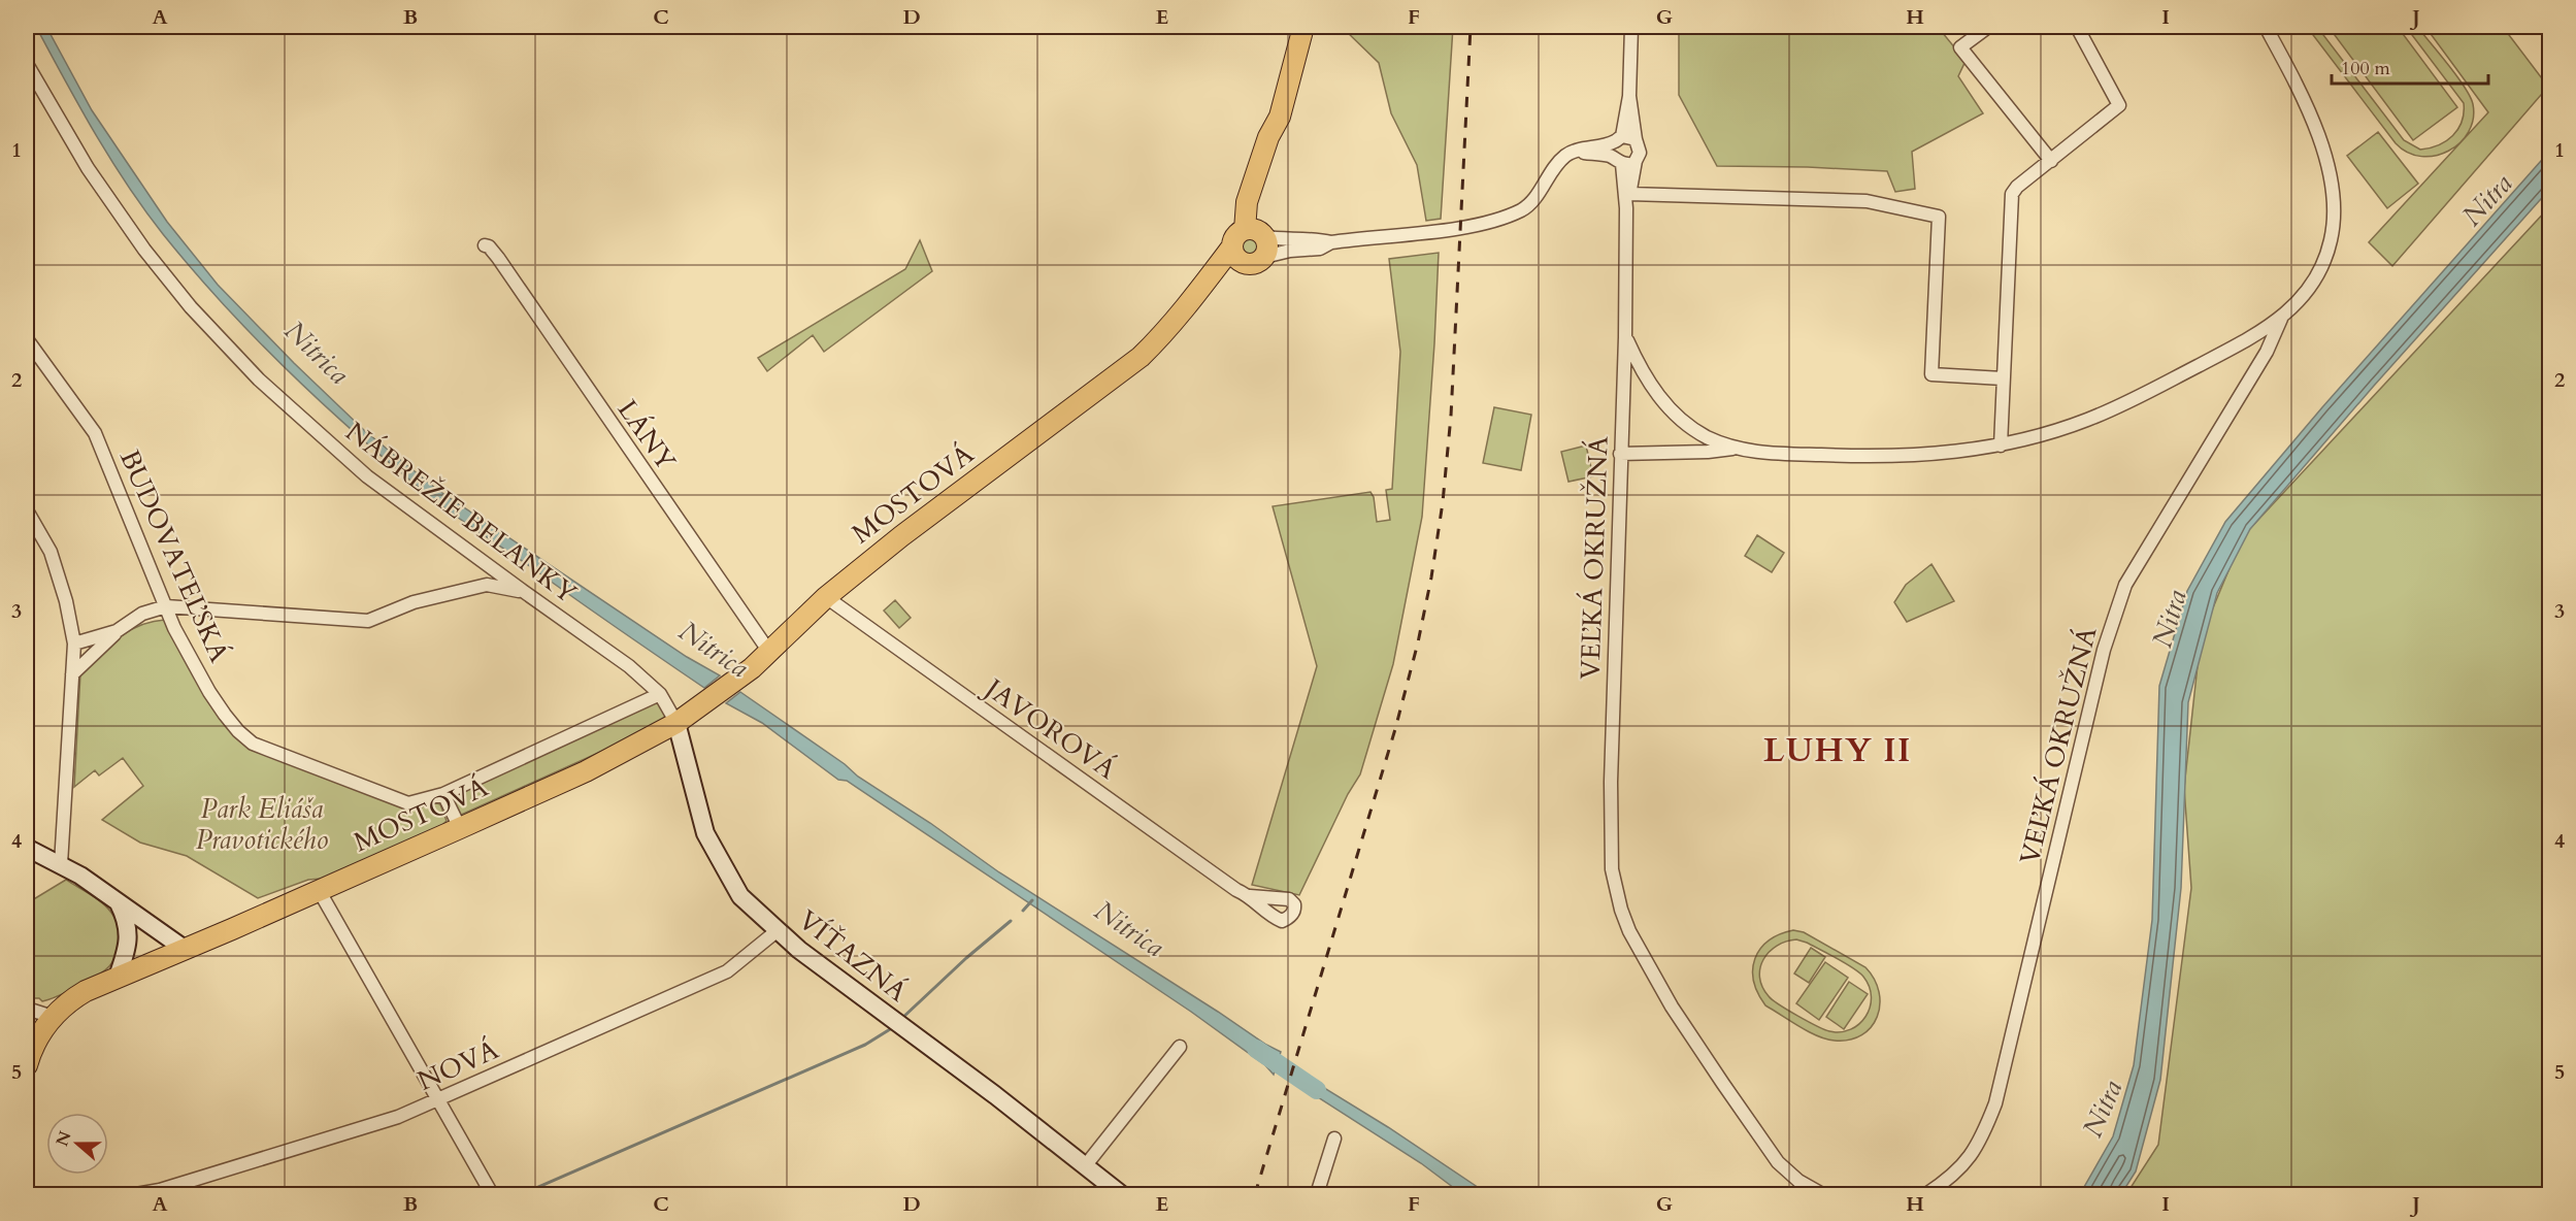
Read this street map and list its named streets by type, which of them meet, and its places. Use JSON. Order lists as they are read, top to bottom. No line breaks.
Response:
{"streets":{"main road":["MOSTOVÁ","VÍŤAZNÁ"],"street":["LÁNY","NÁBREŽIE BELANKY","BUDOVATEĽSKÁ","VEĽKÁ OKRUŽNÁ","JAVOROVÁ","NOVÁ"]},"crossings":[["LÁNY","MOSTOVÁ"],["MOSTOVÁ","NÁBREŽIE BELANKY"],["MOSTOVÁ","JAVOROVÁ"],["MOSTOVÁ","VÍŤAZNÁ"],["NÁBREŽIE BELANKY","BUDOVATEĽSKÁ"],["NÁBREŽIE BELANKY","VÍŤAZNÁ"],["VÍŤAZNÁ","NOVÁ"]],"districts":["LUHY II"],"water":["Nitra","Nitrica"],"parks":["Park Eliáša Pravotického"],"scale_bar":"100 m","north":"left","grid":{"columns":["A","B","C","D","E","F","G","H","I","J"],"rows":["1","2","3","4","5"]}}
